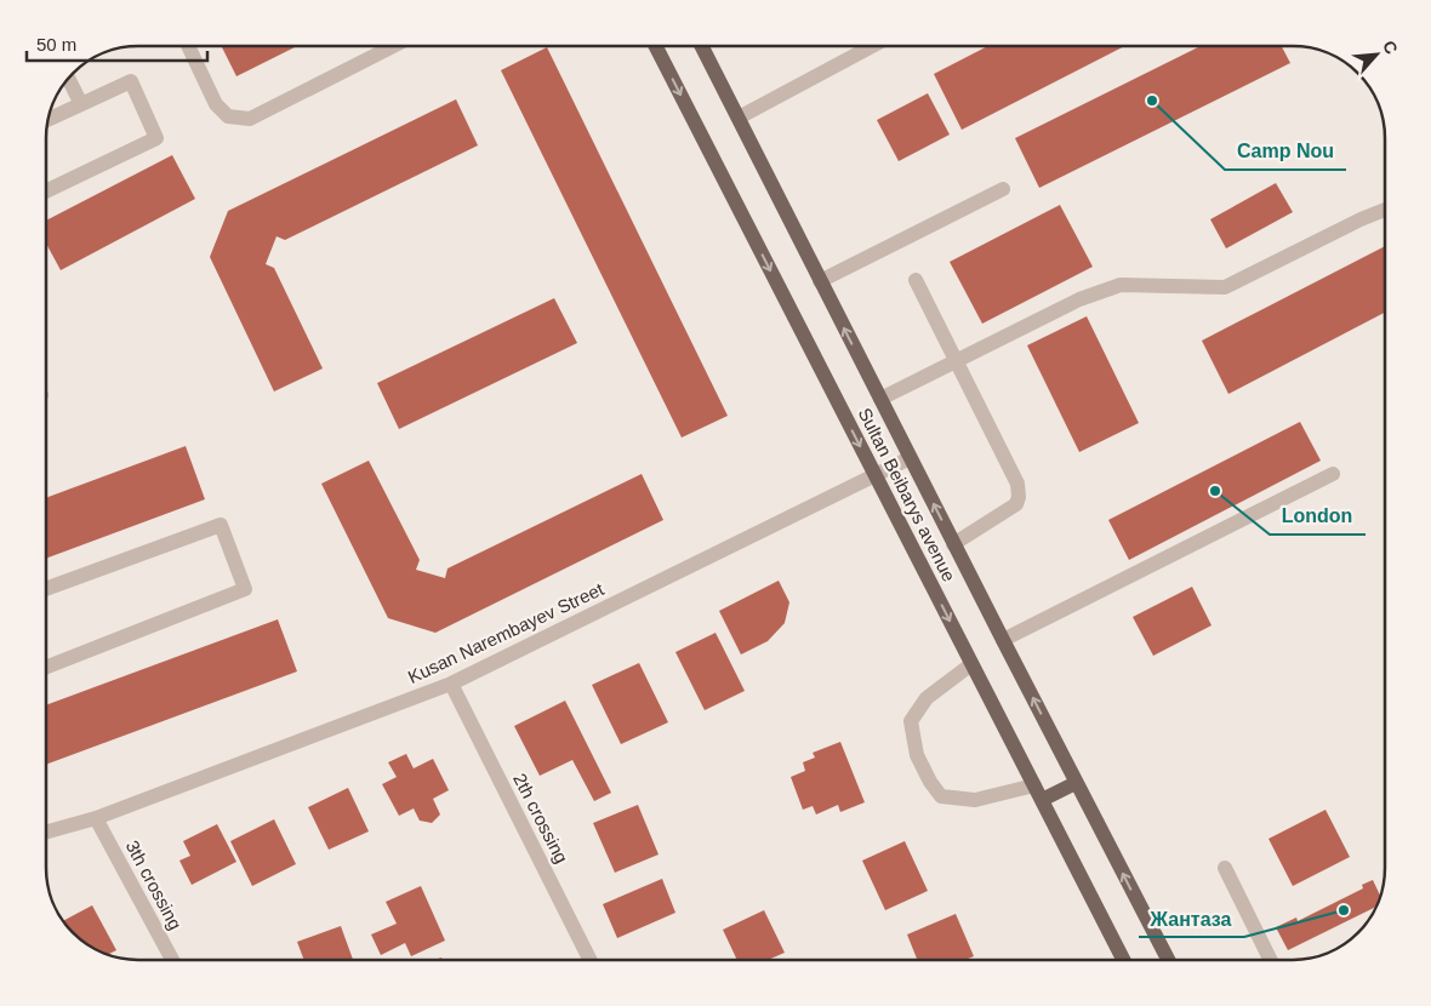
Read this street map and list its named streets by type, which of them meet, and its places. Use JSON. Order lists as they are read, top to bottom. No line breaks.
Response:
{"streets":{"main road":["Sultan Beibarys avenue"],"street":["Kusan Narembayev Street","2th crossing","3th crossing"]},"crossings":[["Sultan Beibarys avenue","Kusan Narembayev Street"],["Kusan Narembayev Street","2th crossing"],["Kusan Narembayev Street","3th crossing"]],"places":["Camp Nou","London","Жантаза"],"scale_bar":"50 m","north":"top right"}
